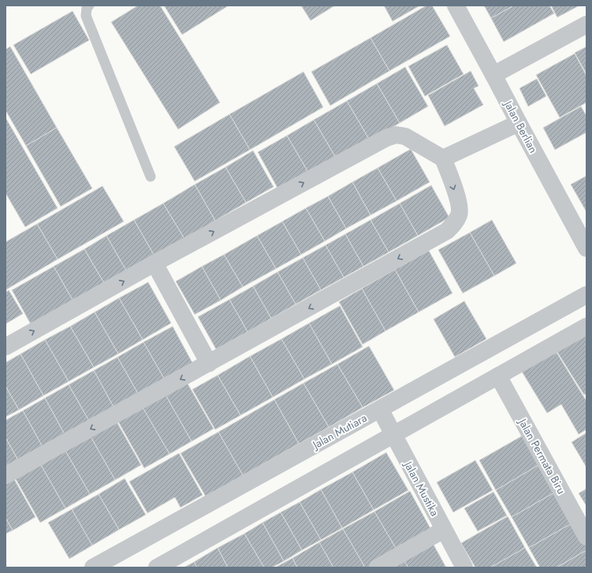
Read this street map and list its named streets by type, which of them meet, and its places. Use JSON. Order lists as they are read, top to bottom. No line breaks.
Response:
{"streets":{"street":["Jalan Berlian","Jalan Mutiara","Jalan Permata Biru","Jalan Mustika"]},"crossings":[["Jalan Mutiara","Jalan Mustika"]]}
